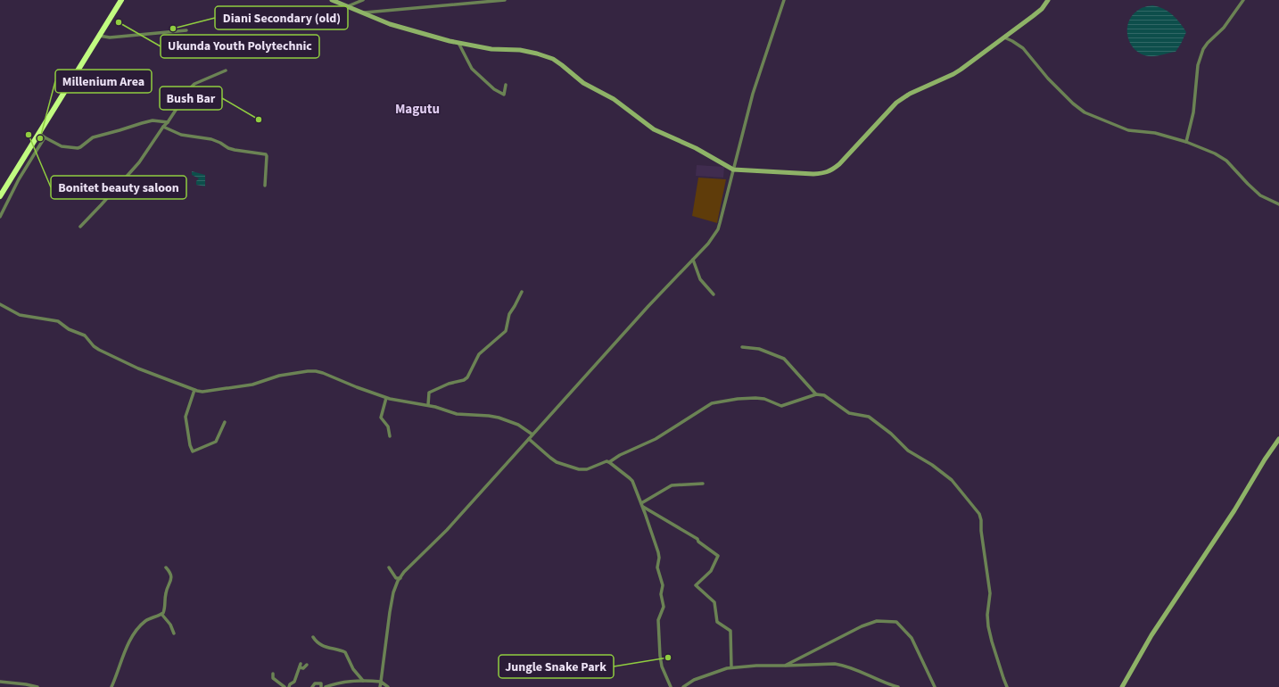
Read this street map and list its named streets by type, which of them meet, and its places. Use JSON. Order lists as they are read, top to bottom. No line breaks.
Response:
{"districts":["Magutu"],"places":["Ukunda Youth Polytechnic","Diani Secondary (old)","Bush Bar","Bonitet beauty saloon","Millenium Area","Jungle Snake Park"]}
